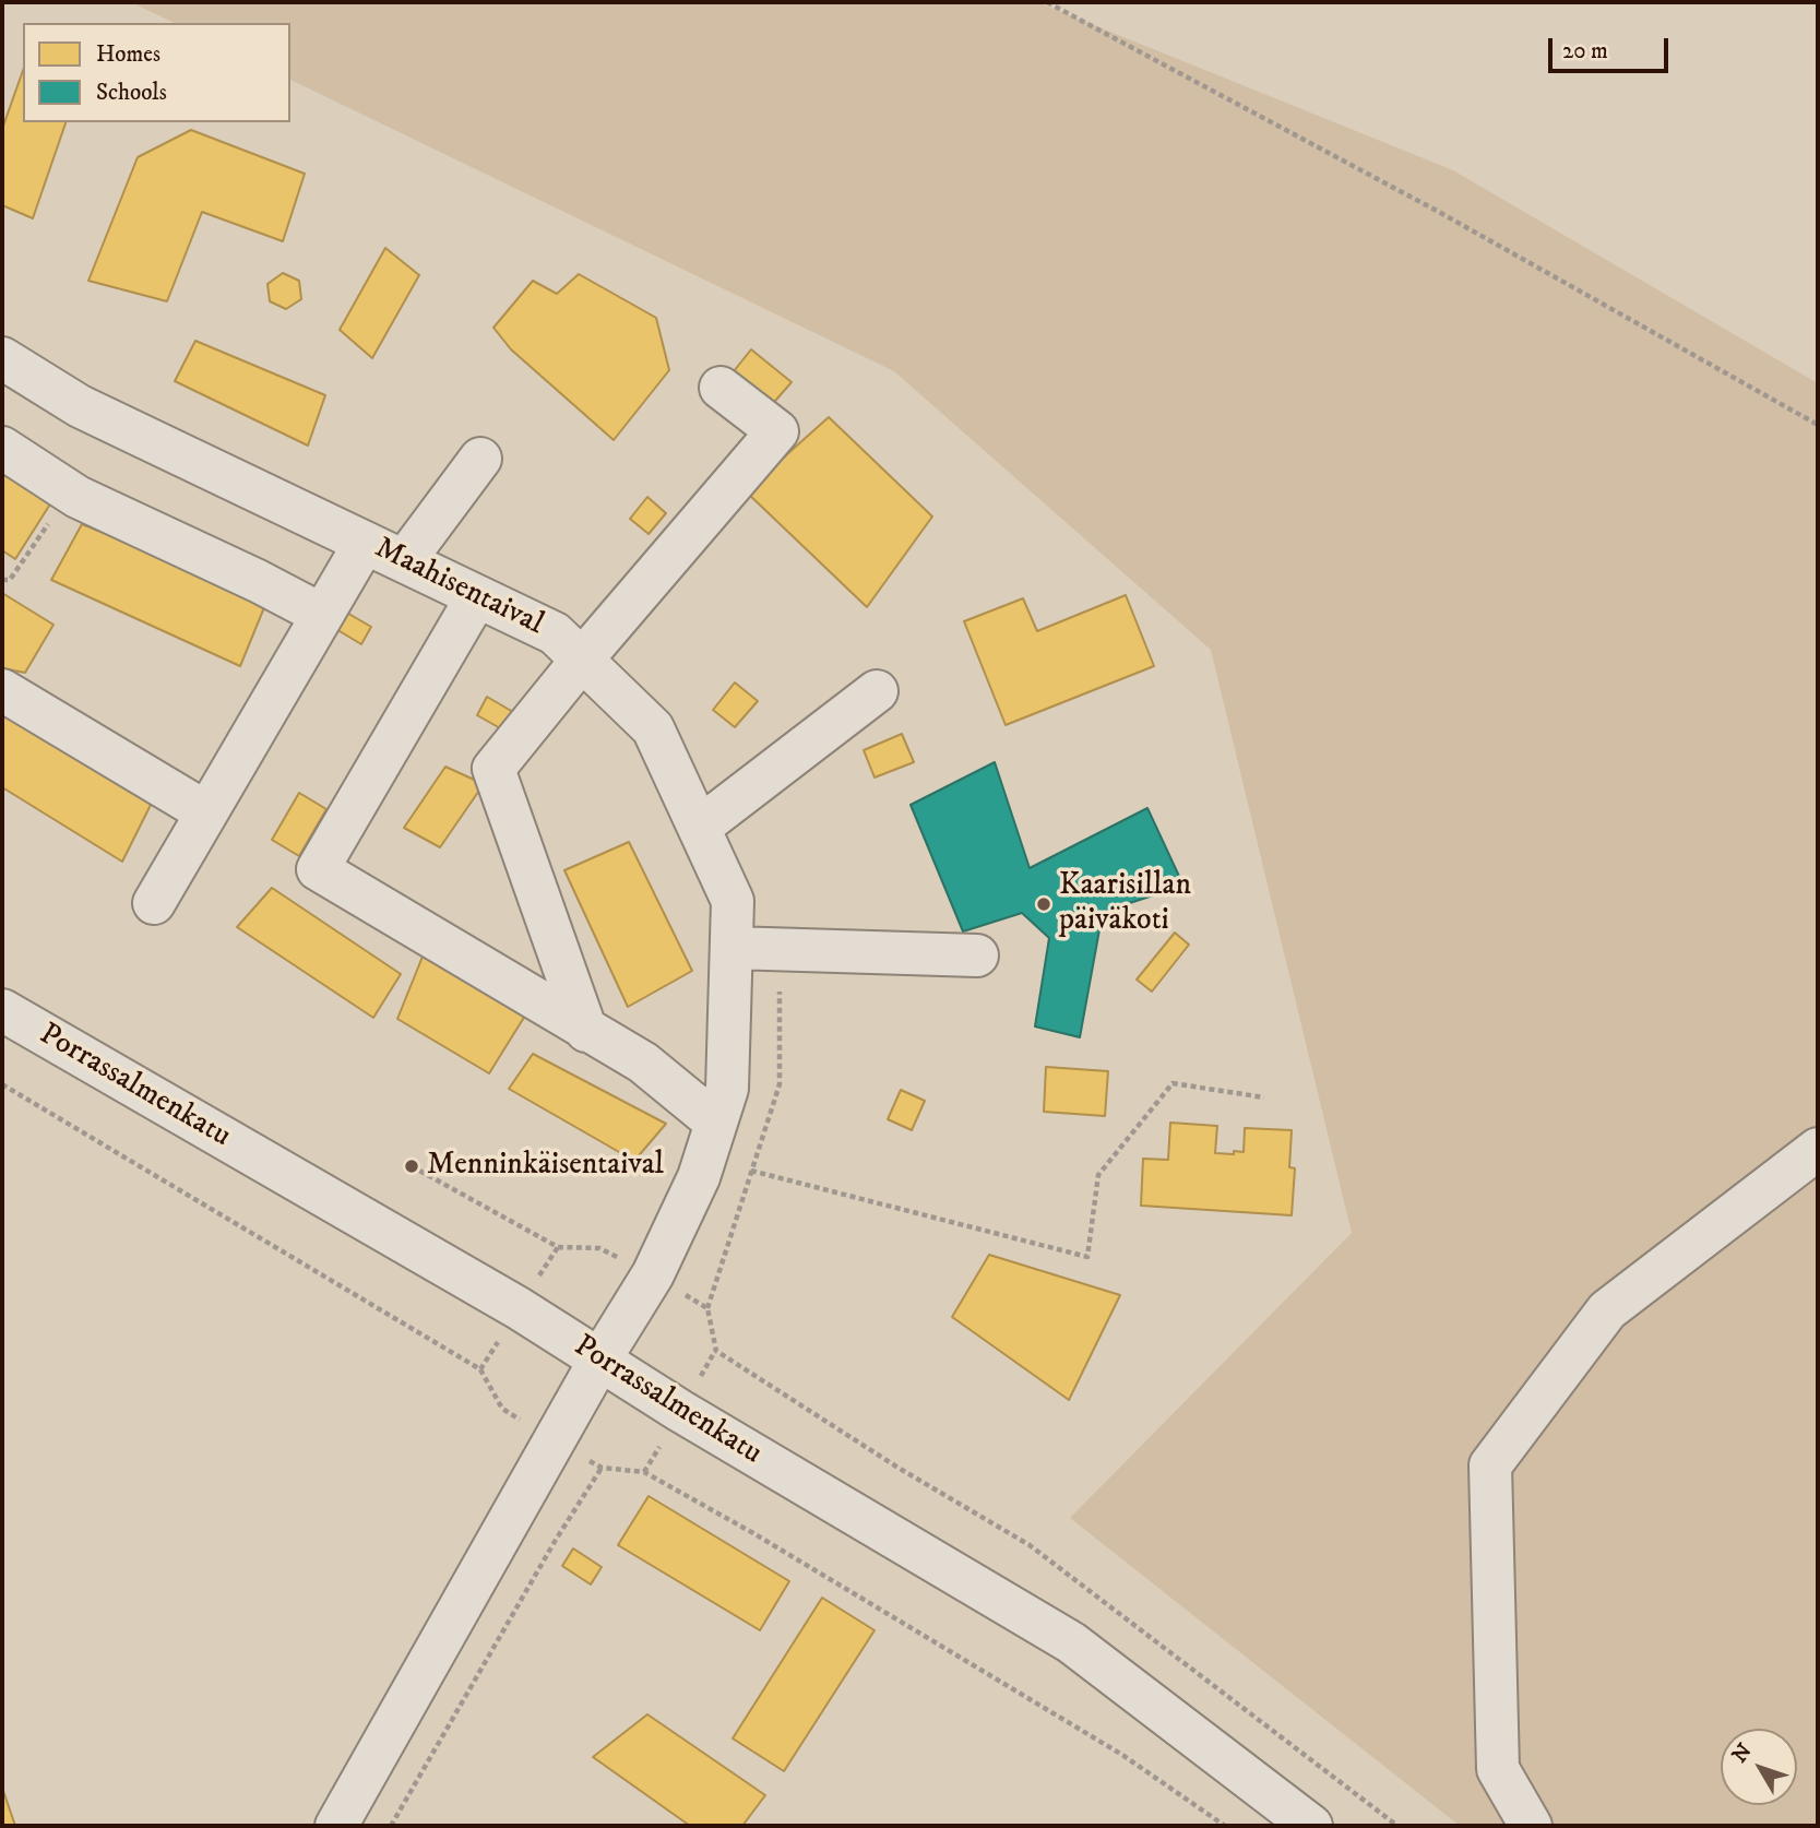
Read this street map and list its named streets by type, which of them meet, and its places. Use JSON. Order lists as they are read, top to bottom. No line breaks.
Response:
{"streets":{"street":["Maahisentaival","Porrassalmenkatu"]},"crossings":[["Maahisentaival","Porrassalmenkatu"]],"places":["Kaarisillan päiväkoti","Menninkäisentaival"],"legend":["Homes","Schools"],"scale_bar":"20 m","north":"top left"}
